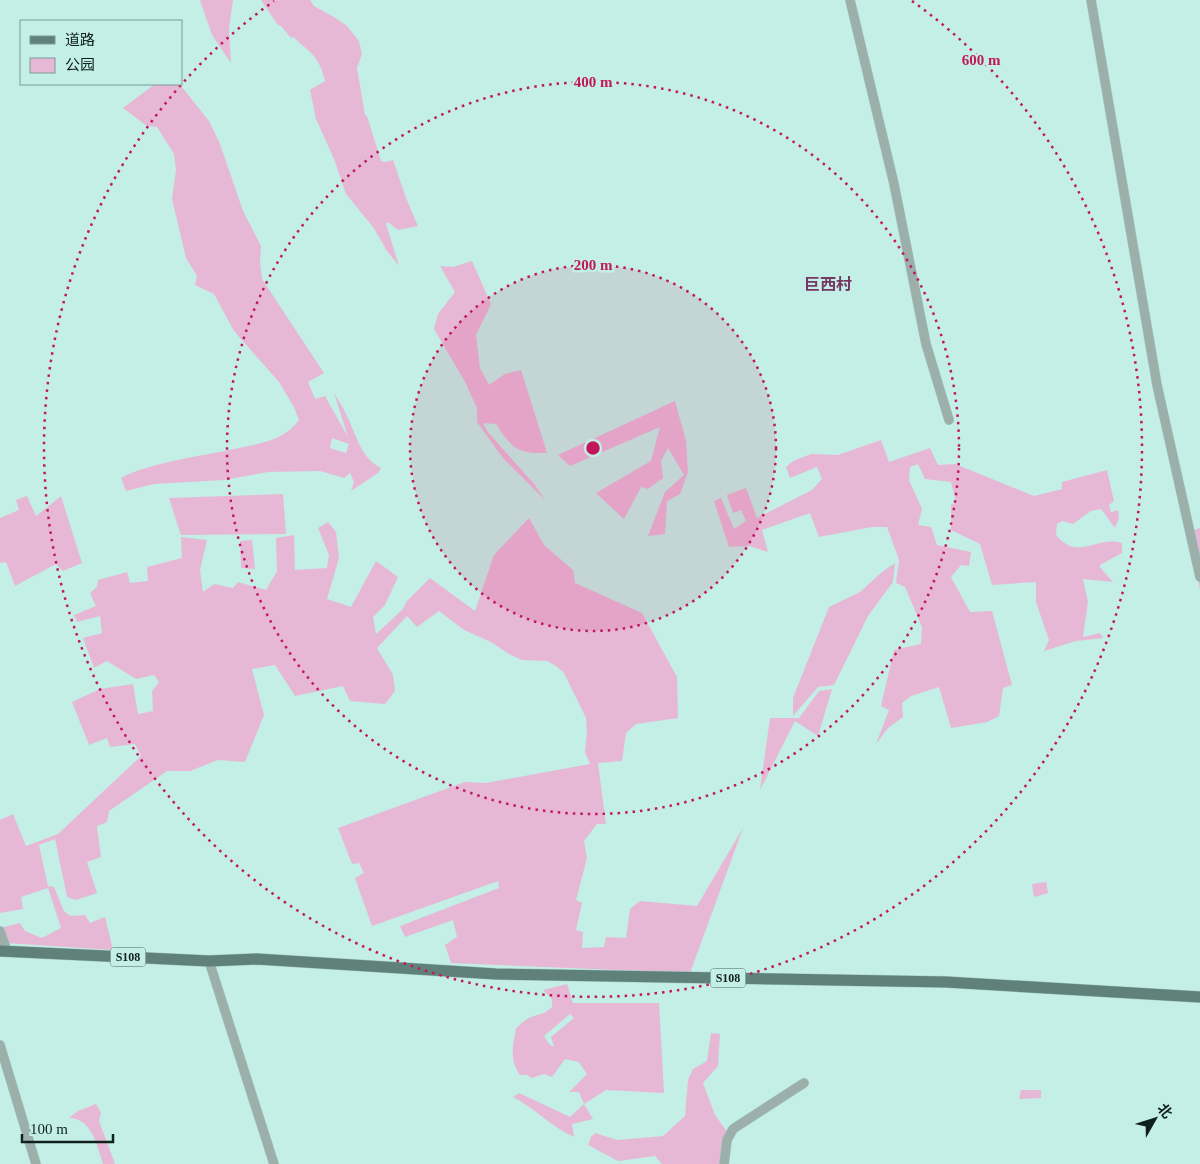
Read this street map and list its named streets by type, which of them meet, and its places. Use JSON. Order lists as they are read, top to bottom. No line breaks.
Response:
{"streets":{"main road":["S108"]},"districts":["巨西村"],"legend":["道路","公园"],"scale_bar":"100 m","north":"top right","rings":["600 m","400 m","200 m"]}
